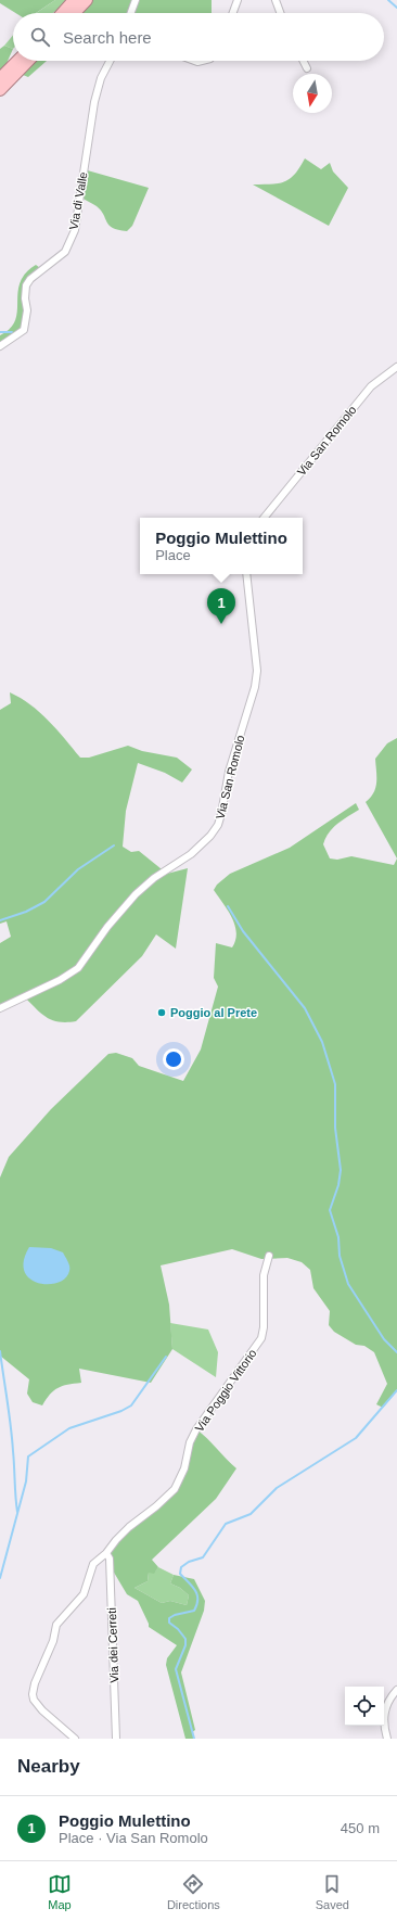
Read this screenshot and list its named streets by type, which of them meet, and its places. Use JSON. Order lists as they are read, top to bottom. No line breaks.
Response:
{"streets":{"street":["Via di Valle","Via San Romolo","Via Poggio Vittorio","Via dei Cerreti"]},"crossings":[["Via Poggio Vittorio","Via dei Cerreti"]],"places":["Poggio al Prete"],"north":"bottom","page":{"search":"Search here","popup":["Poggio Mulettino","Place"],"pins":"1","heading":"Nearby","list":[{"mark":"1","name":"Poggio Mulettino","note":"Place · Via San Romolo","value":"450 m"}],"nav":["Map","Directions","Saved"]}}
